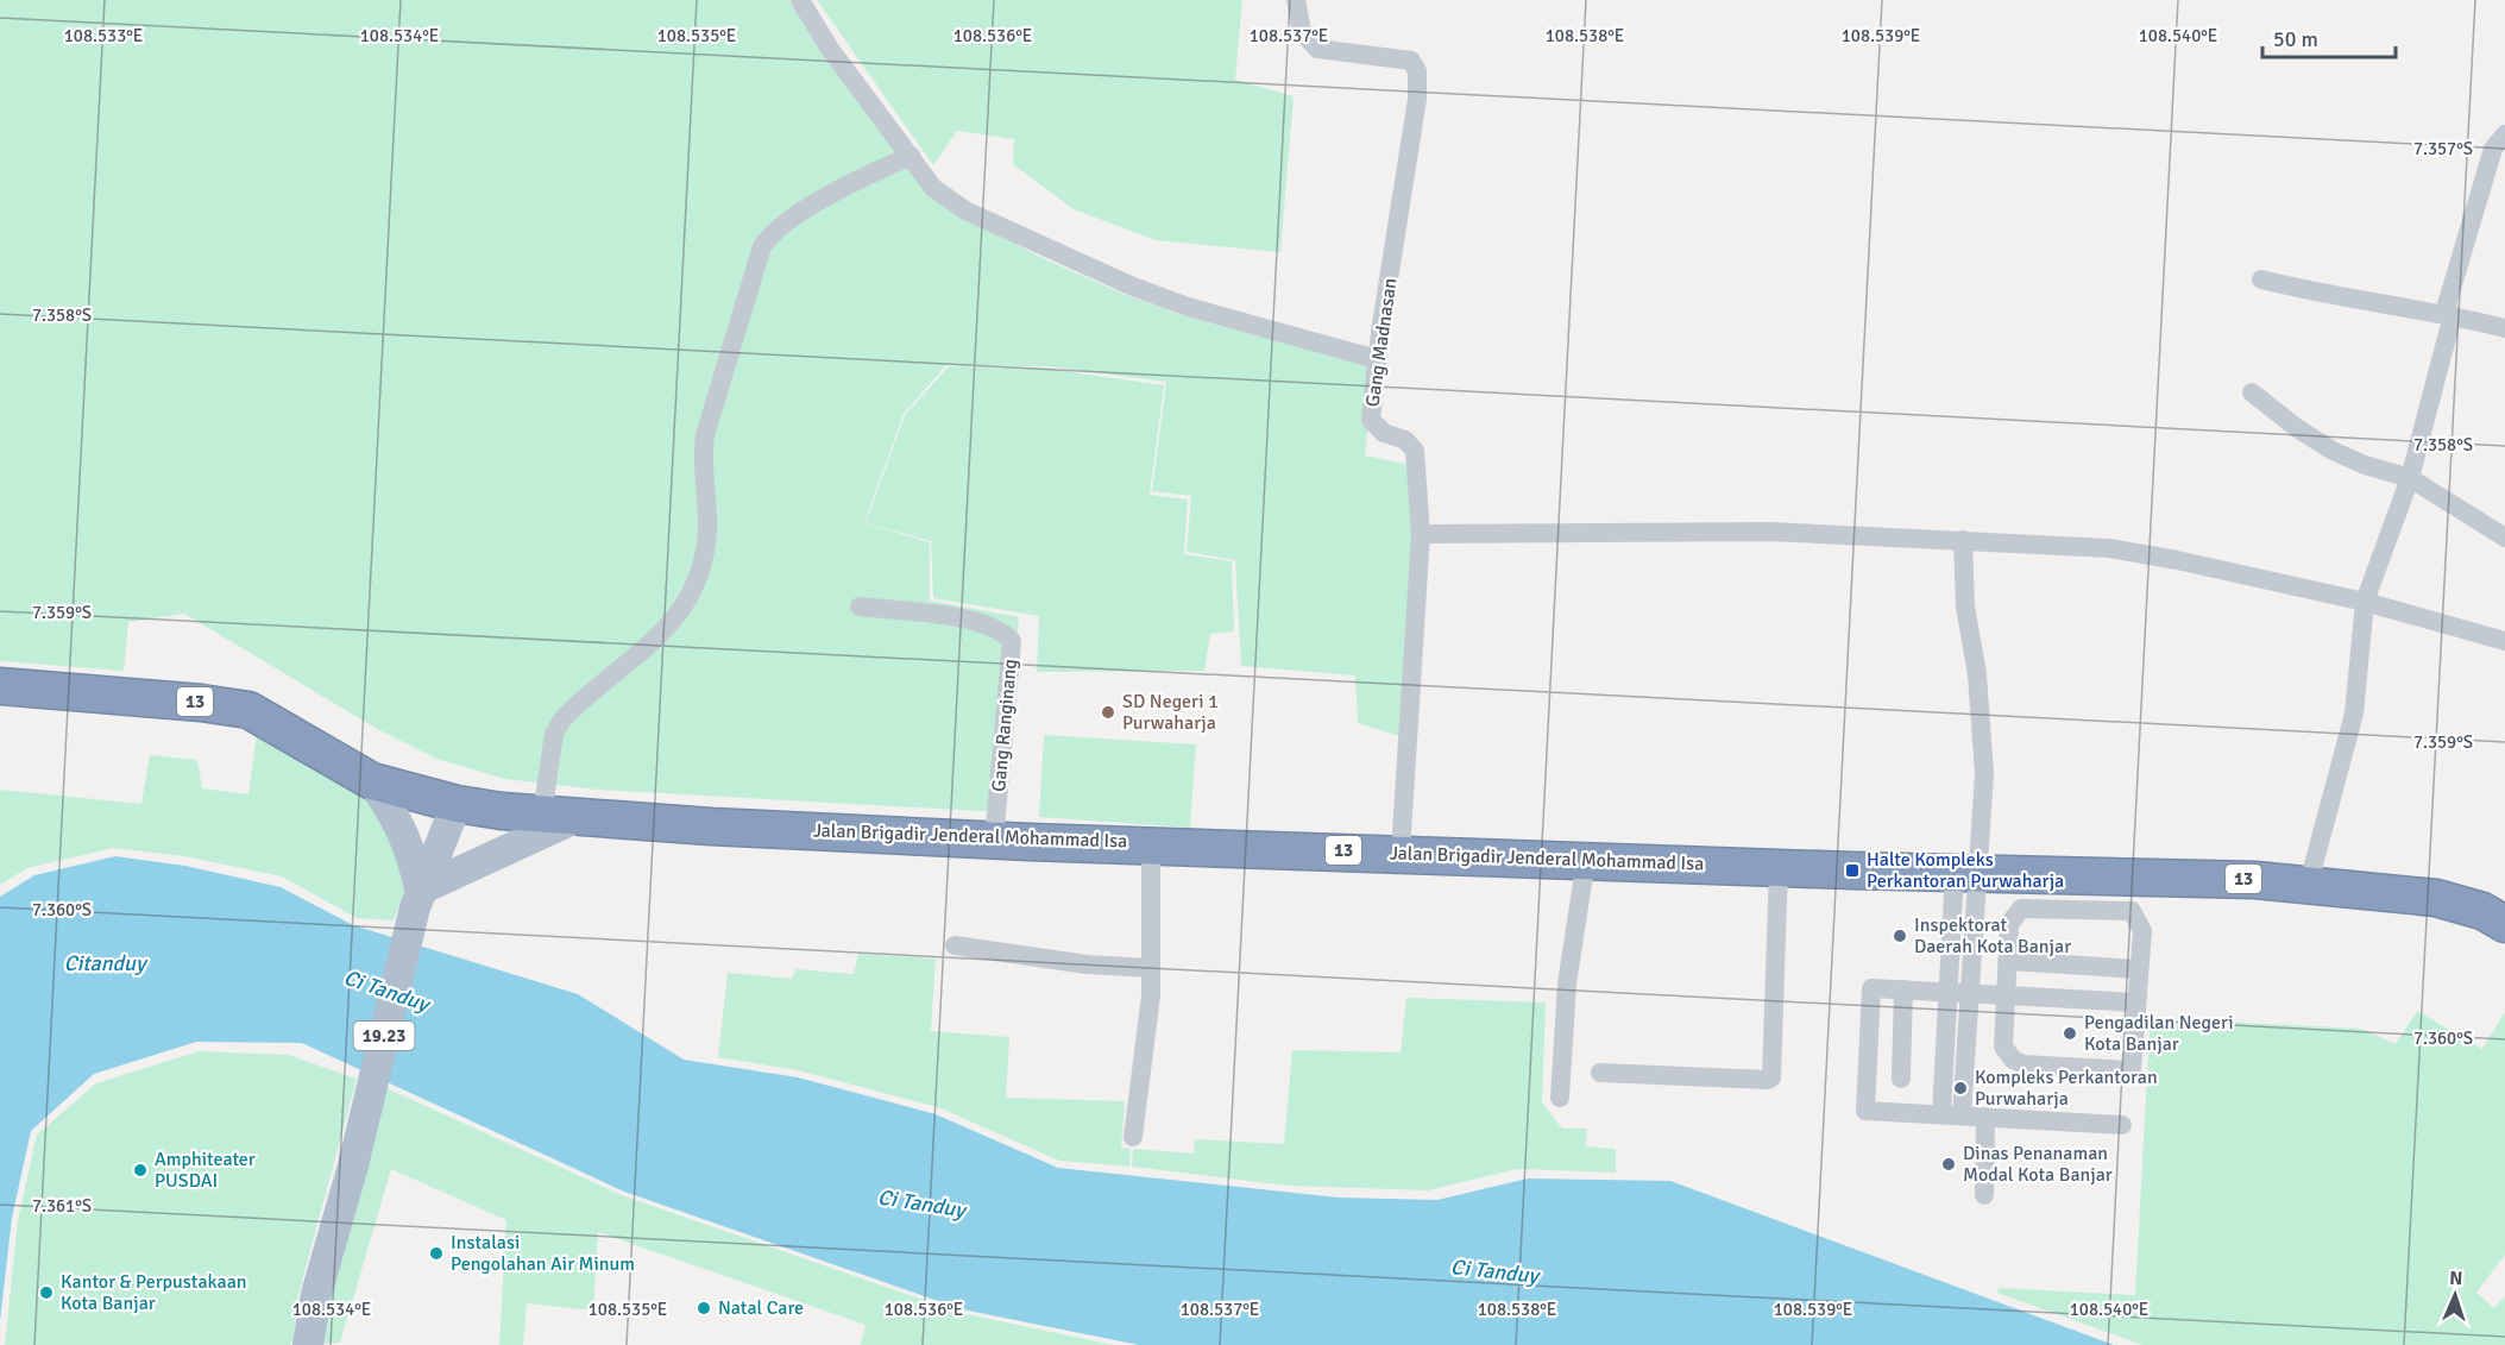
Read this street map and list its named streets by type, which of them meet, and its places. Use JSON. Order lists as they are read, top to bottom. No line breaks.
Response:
{"streets":{"highway":["13","Jalan Brigadir Jenderal Mohammad Isa"],"main road":["19.23"],"street":["Gang Madnasan","Gang Ranginang"]},"crossings":[["Gang Madnasan","Jalan Brigadir Jenderal Mohammad Isa"],["13","Jalan Brigadir Jenderal Mohammad Isa"],["13","19.23"],["Gang Ranginang","Jalan Brigadir Jenderal Mohammad Isa"],["Jalan Brigadir Jenderal Mohammad Isa","19.23"]],"water":["Citanduy","Ci Tanduy"],"places":{"other":["SD Negeri 1 Purwaharja","Inspektorat Daerah Kota Banjar","Pengadilan Negeri Kota Banjar","Kompleks Perkantoran Purwaharja","Dinas Penanaman Modal Kota Banjar","Amphiteater PUSDAI","Instalasi Pengolahan Air Minum","Kantor & Perpustakaan Kota Banjar","Natal Care"],"transit":["Halte Kompleks Perkantoran Purwaharja"]},"scale_bar":"50 m","north":"top","coordinates":["108.533°E","108.534°E","108.535°E","108.536°E","108.537°E","108.538°E","108.539°E","108.540°E","7.357°S","7.358°S","7.359°S","7.360°S","7.361°S"]}
